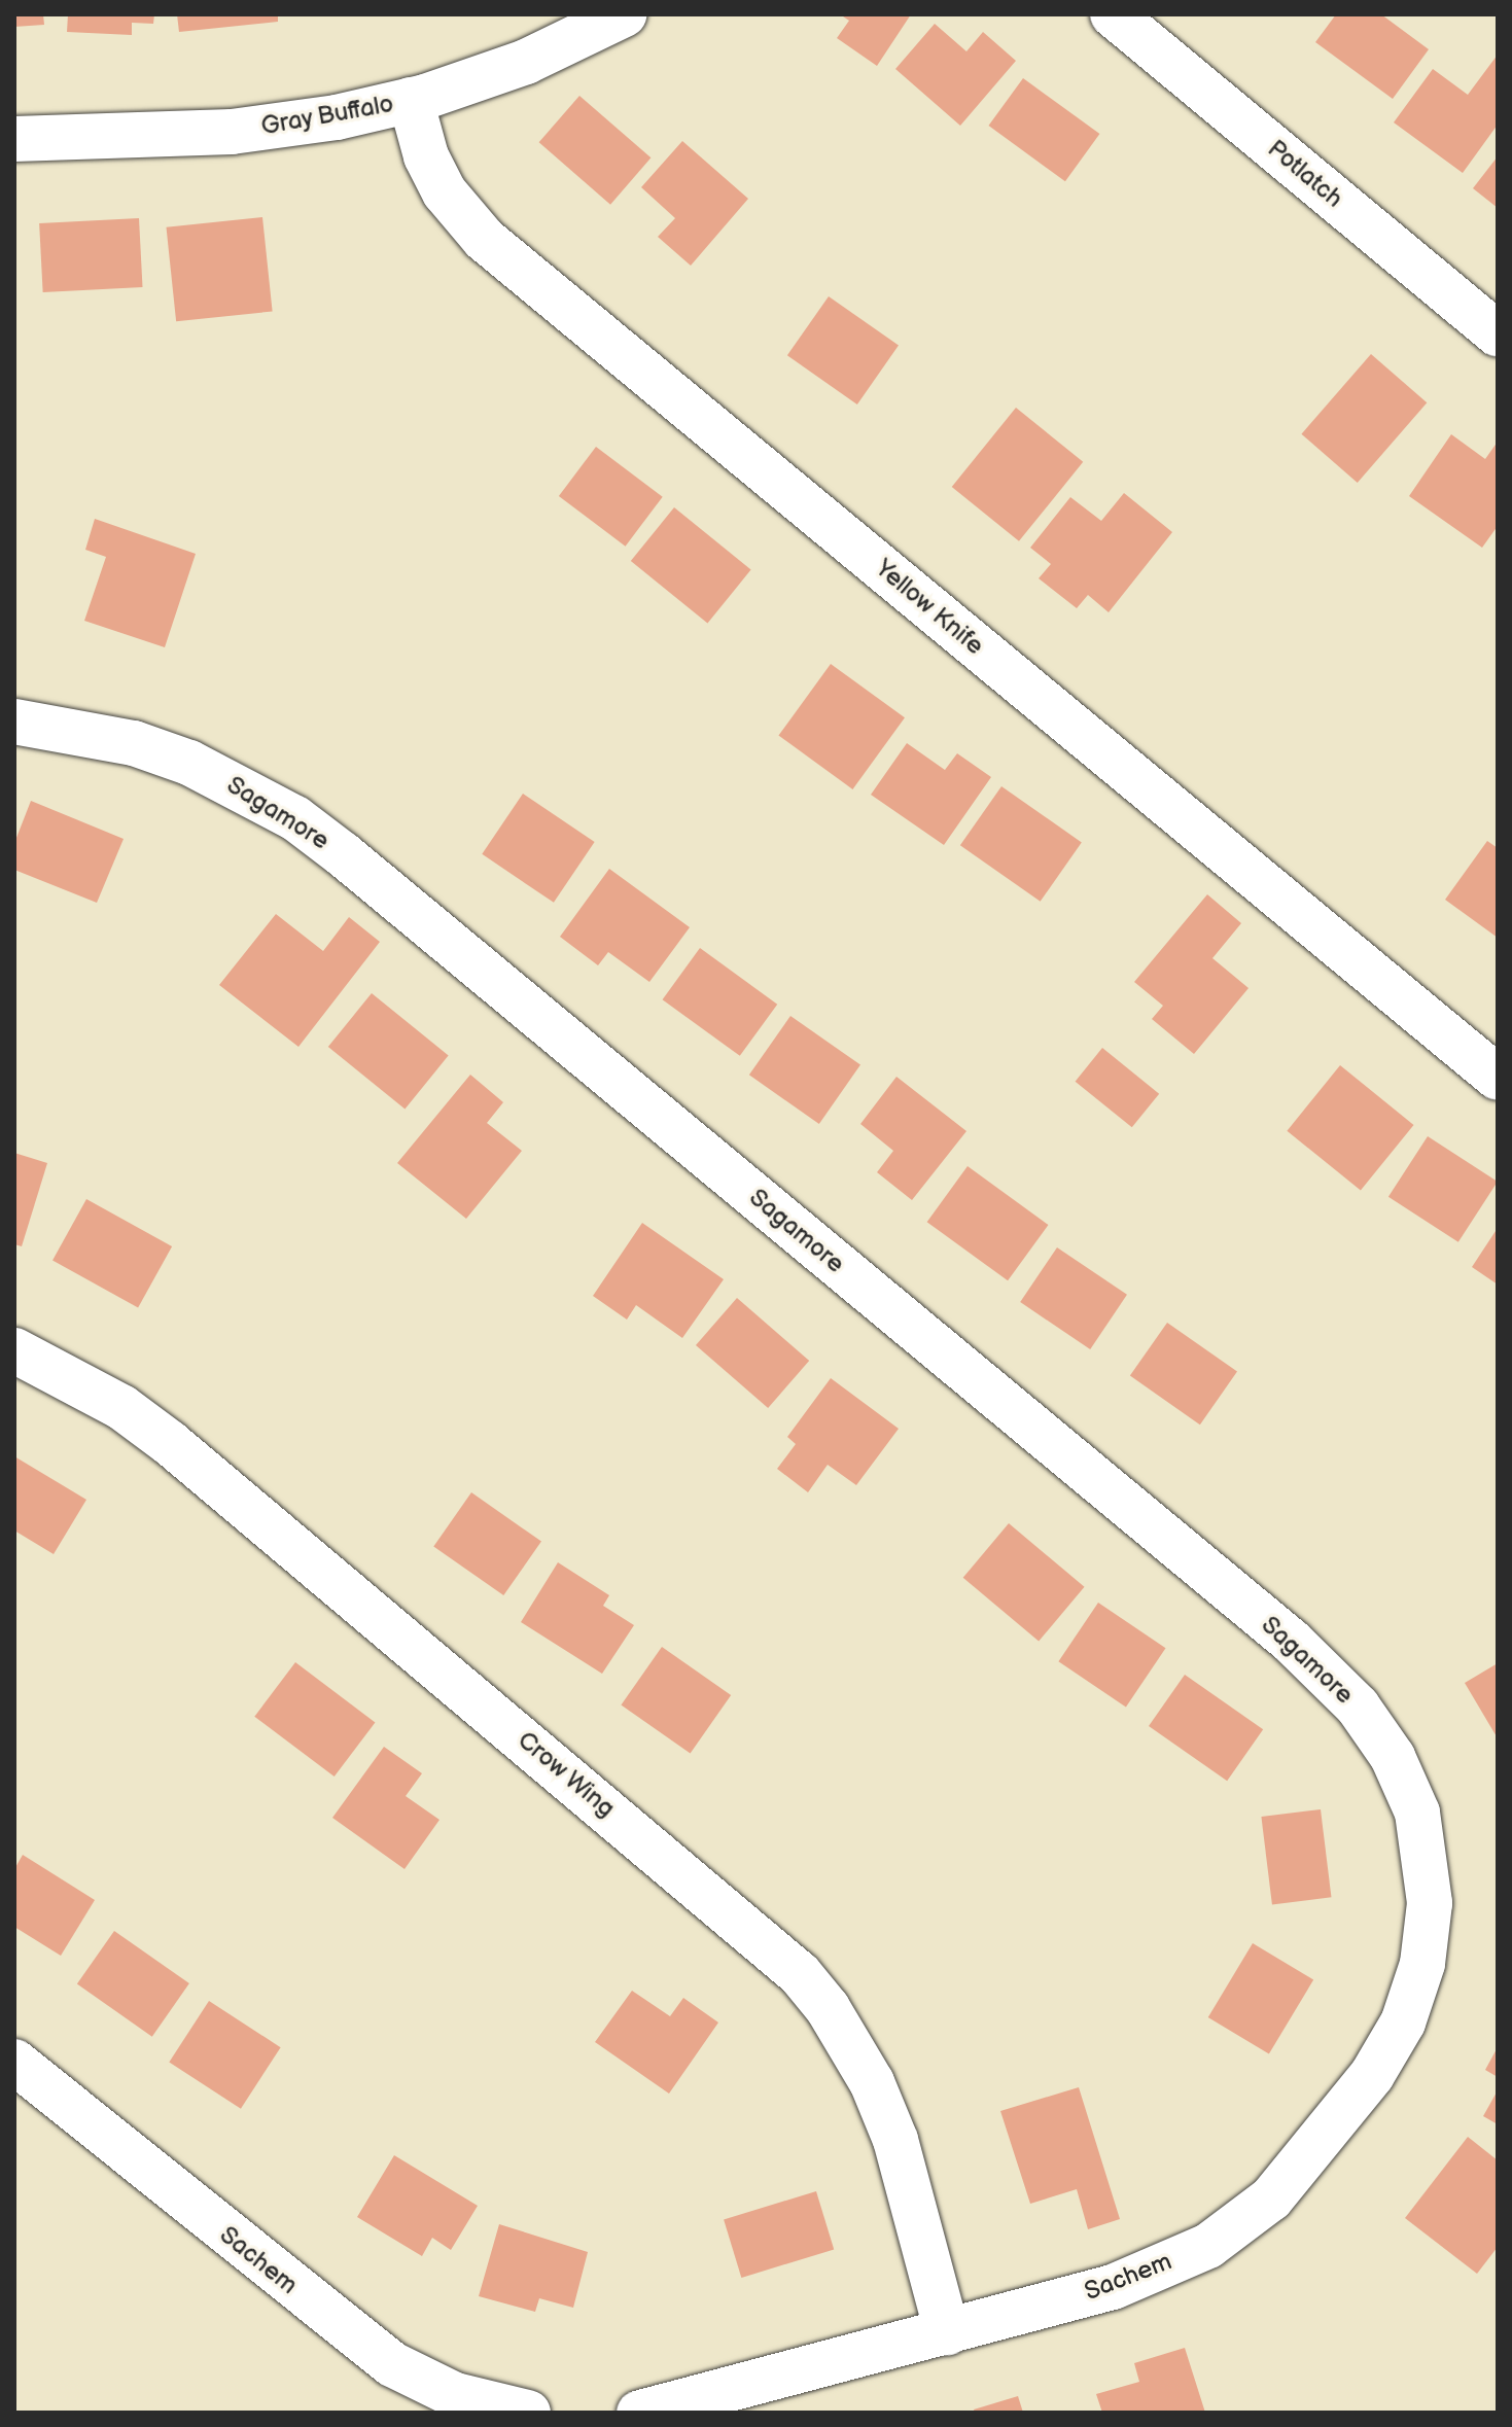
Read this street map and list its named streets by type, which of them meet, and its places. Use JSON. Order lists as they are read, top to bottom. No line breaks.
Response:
{"streets":{"street":["Gray Buffalo","Potlatch","Yellow Knife","Sagamore","Crow Wing","Sachem"]},"crossings":[["Gray Buffalo","Yellow Knife"],["Sagamore","Sachem"],["Crow Wing","Sachem"]]}
